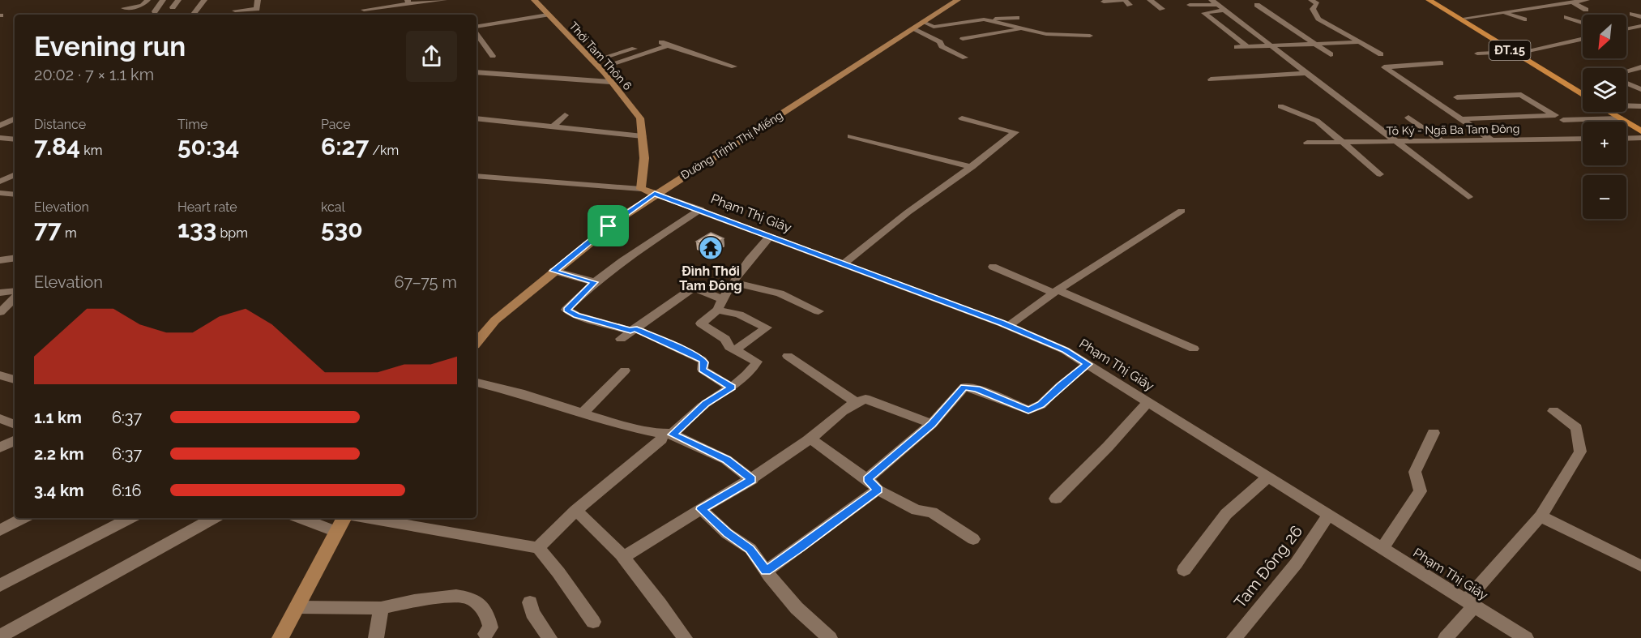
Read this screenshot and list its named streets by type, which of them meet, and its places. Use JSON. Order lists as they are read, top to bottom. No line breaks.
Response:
{"streets":{"main road":["ĐT.15","Thới Tam Thôn 6","Đường Trịnh Thị Miếng"],"street":["Tô Ký - Ngã Ba Tam Đông","Phạm Thị Giây","Tam Đông 26"]},"crossings":[["Đường Trịnh Thị Miếng","Phạm Thị Giây"],["Phạm Thị Giây","Tam Đông 26"]],"places":{"temple":["Đình Thới Tam Đông"]},"north":"bottom left","page":{"map_buttons":["+","−"],"heading":["Evening run","20:02 · 7 × 1.1 km"],"stats":[["Distance","7.84 km"],["Time","50:34"],["Pace","6:27 /km"],["Elevation","77 m"],["Heart rate","133 bpm"],["kcal","530"]],"chart":["Elevation","67–75 m"],"list":[{"name":"1.1 km","note":"6:37"},{"name":"2.2 km","note":"6:37"},{"name":"3.4 km","note":"6:16"}]}}
